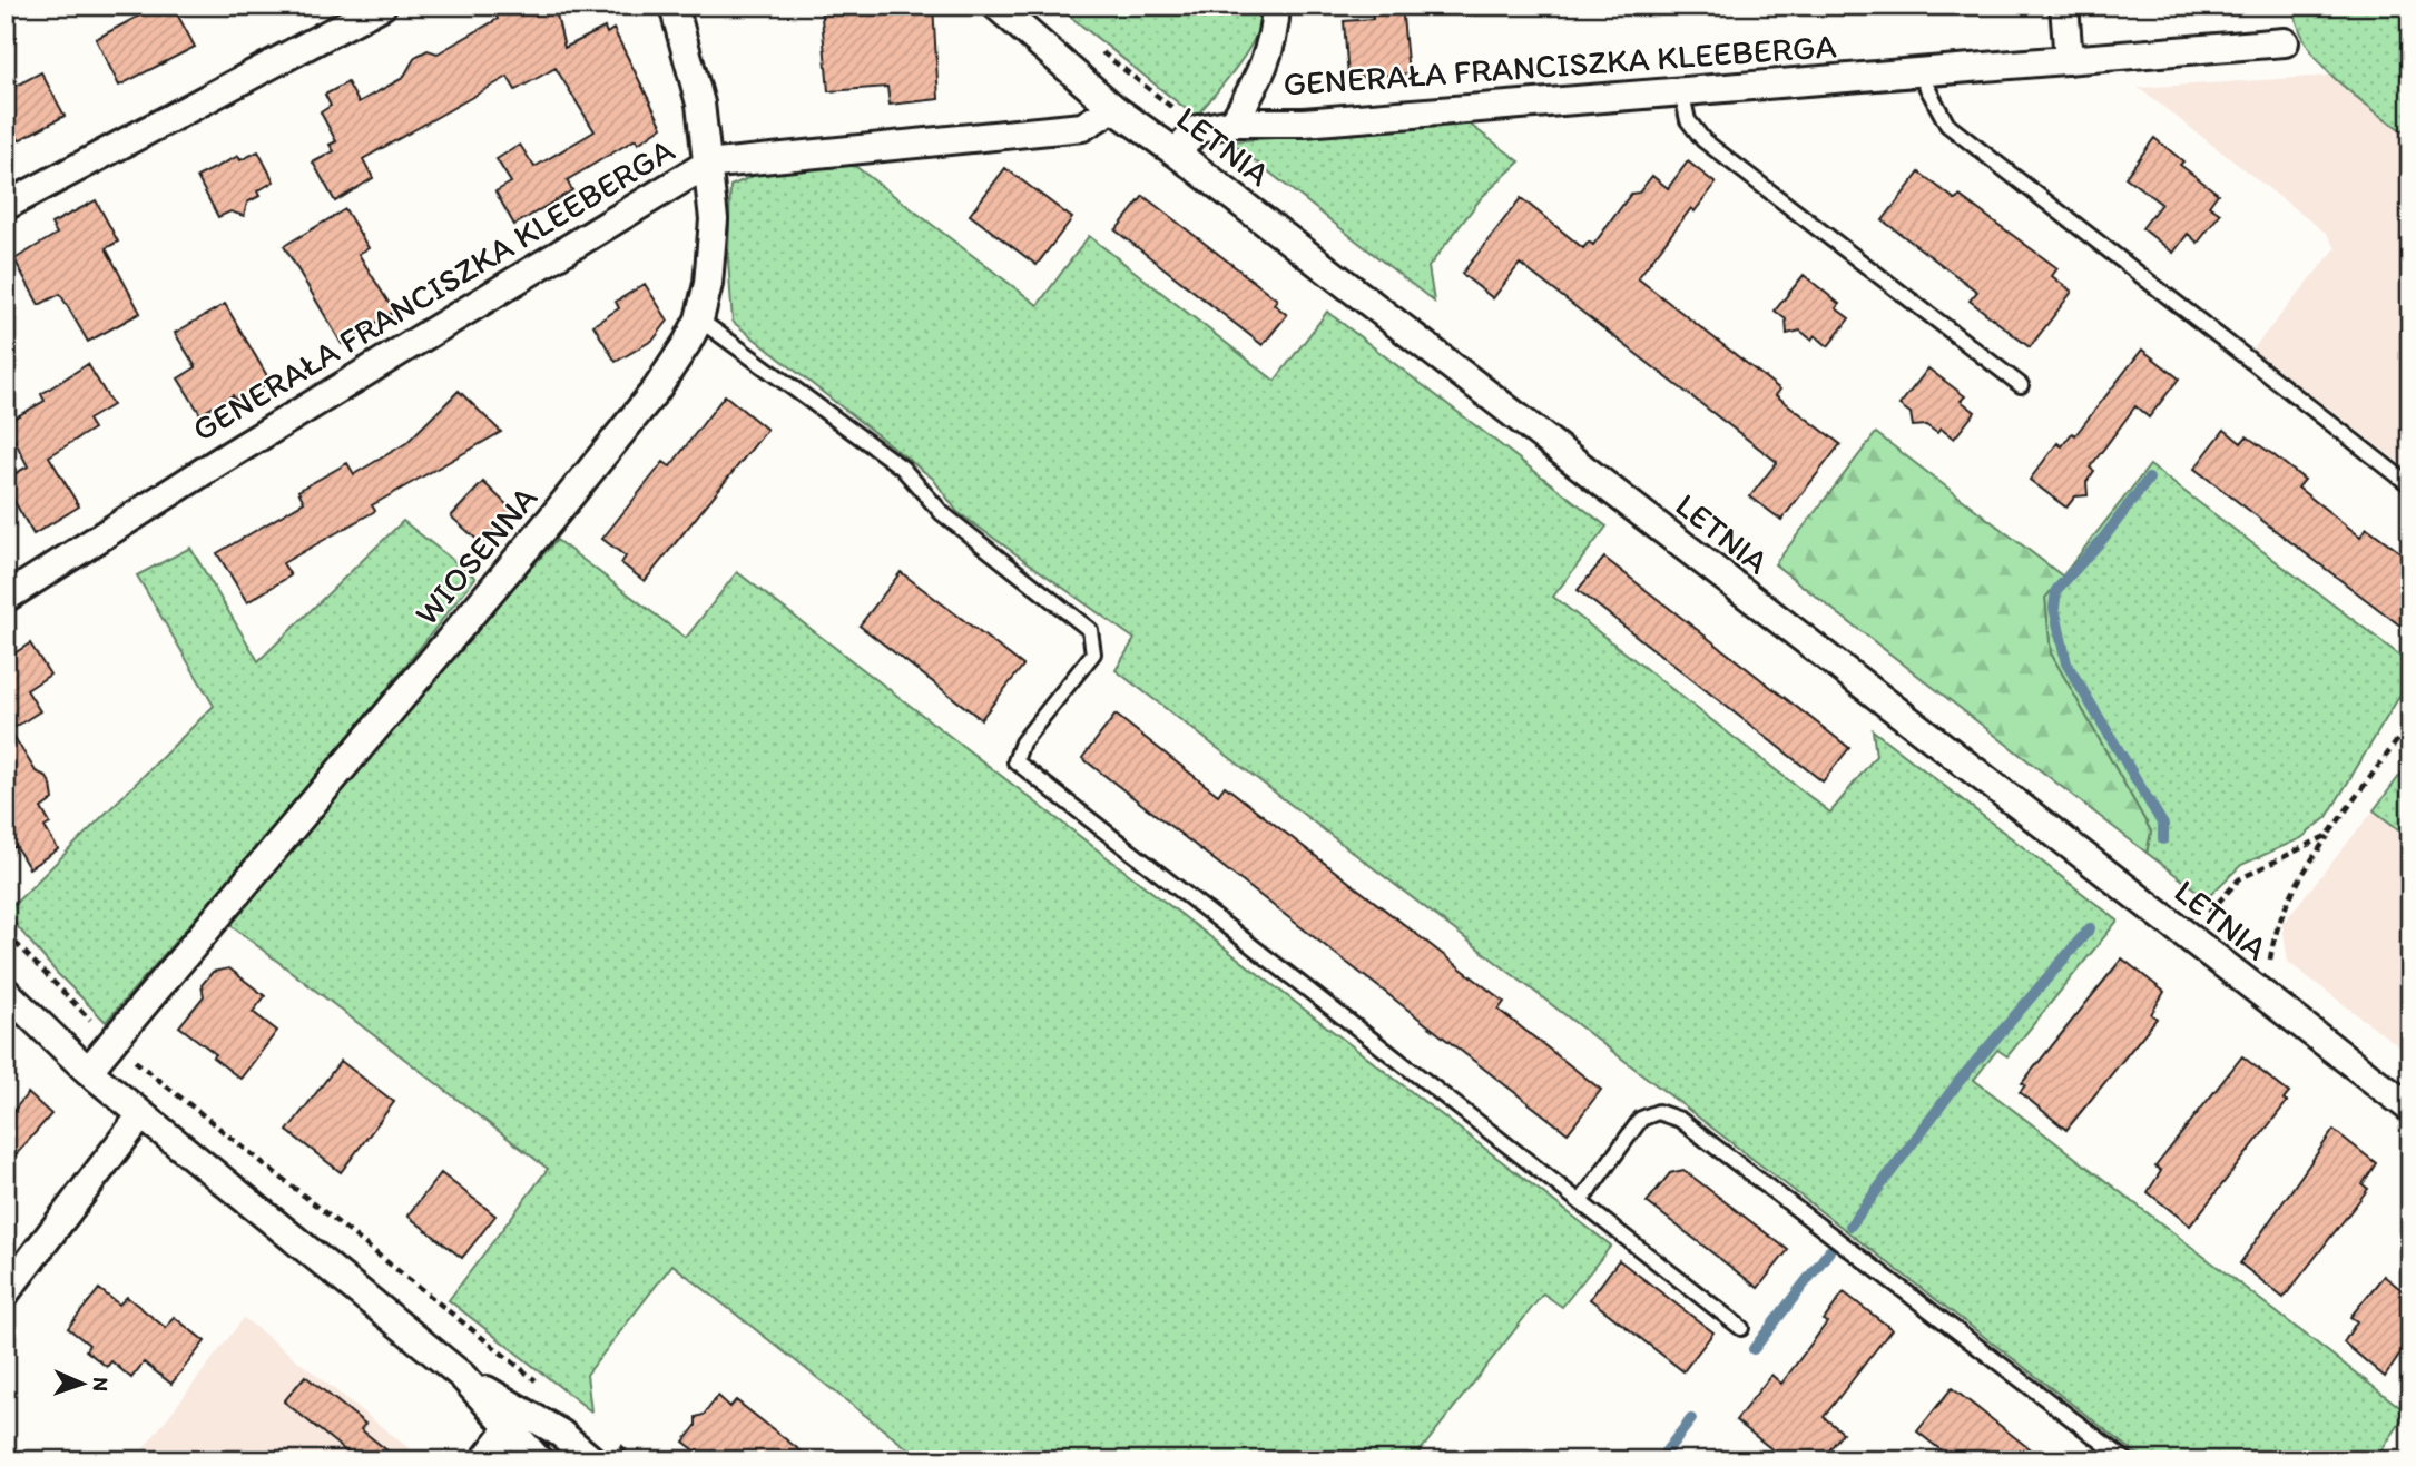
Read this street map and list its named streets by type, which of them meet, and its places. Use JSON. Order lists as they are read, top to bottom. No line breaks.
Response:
{"streets":{"street":["GENERAŁA FRANCISZKA KLEEBERGA","LETNIA","WIOSENNA"]},"crossings":[["GENERAŁA FRANCISZKA KLEEBERGA","LETNIA"],["GENERAŁA FRANCISZKA KLEEBERGA","WIOSENNA"]],"north":"right"}
